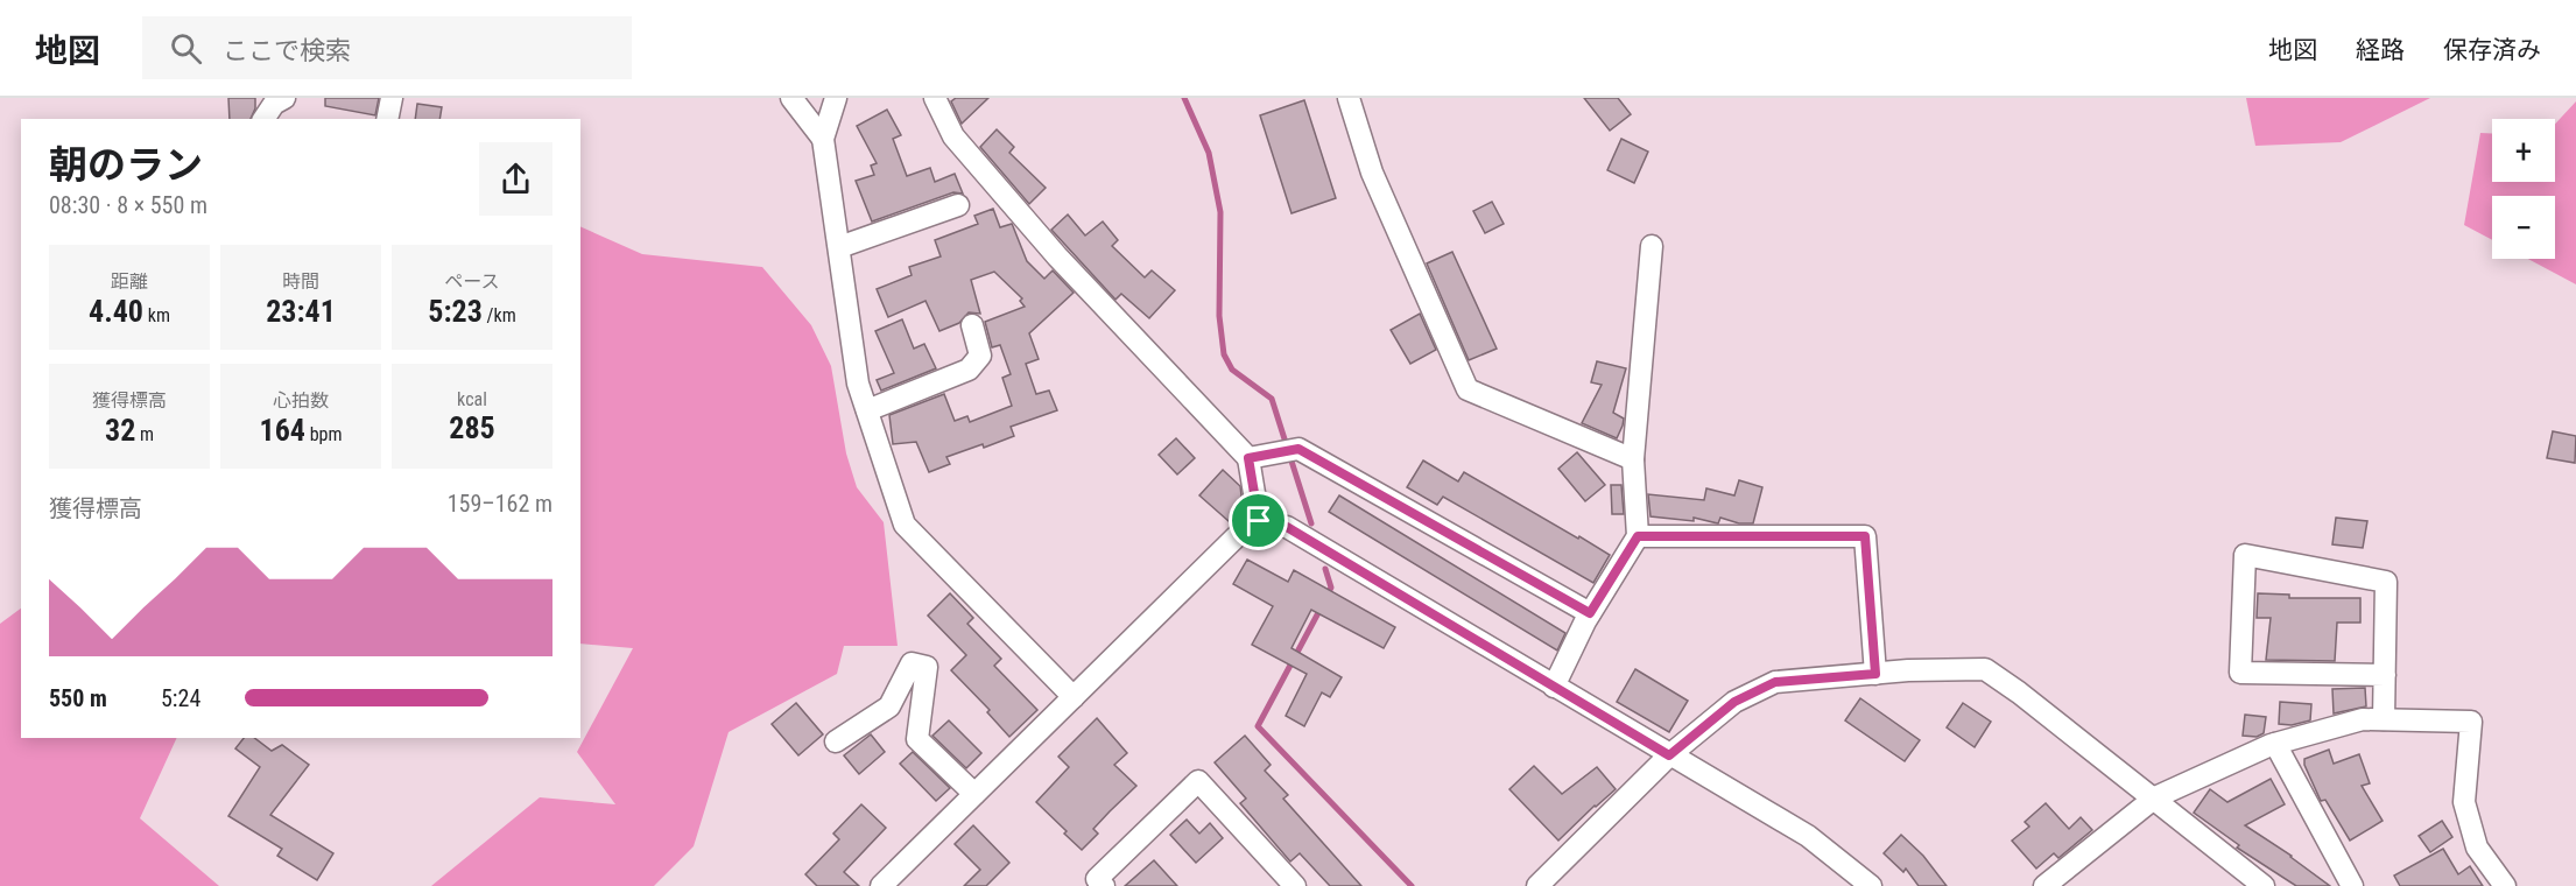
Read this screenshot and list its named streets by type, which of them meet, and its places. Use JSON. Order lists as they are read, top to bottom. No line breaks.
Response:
{"page":{"header":"地図","search":"ここで検索","nav":["地図","経路","保存済み"],"map_buttons":["+","−"],"heading":["朝のラン","08:30 · 8 × 550 m"],"stats":[["距離","4.40 km"],["時間","23:41"],["ペース","5:23 /km"],["獲得標高","32 m"],["心拍数","164 bpm"],["kcal","285"]],"chart":["獲得標高","159–162 m"],"list":[{"name":"550 m","note":"5:24"}]}}
